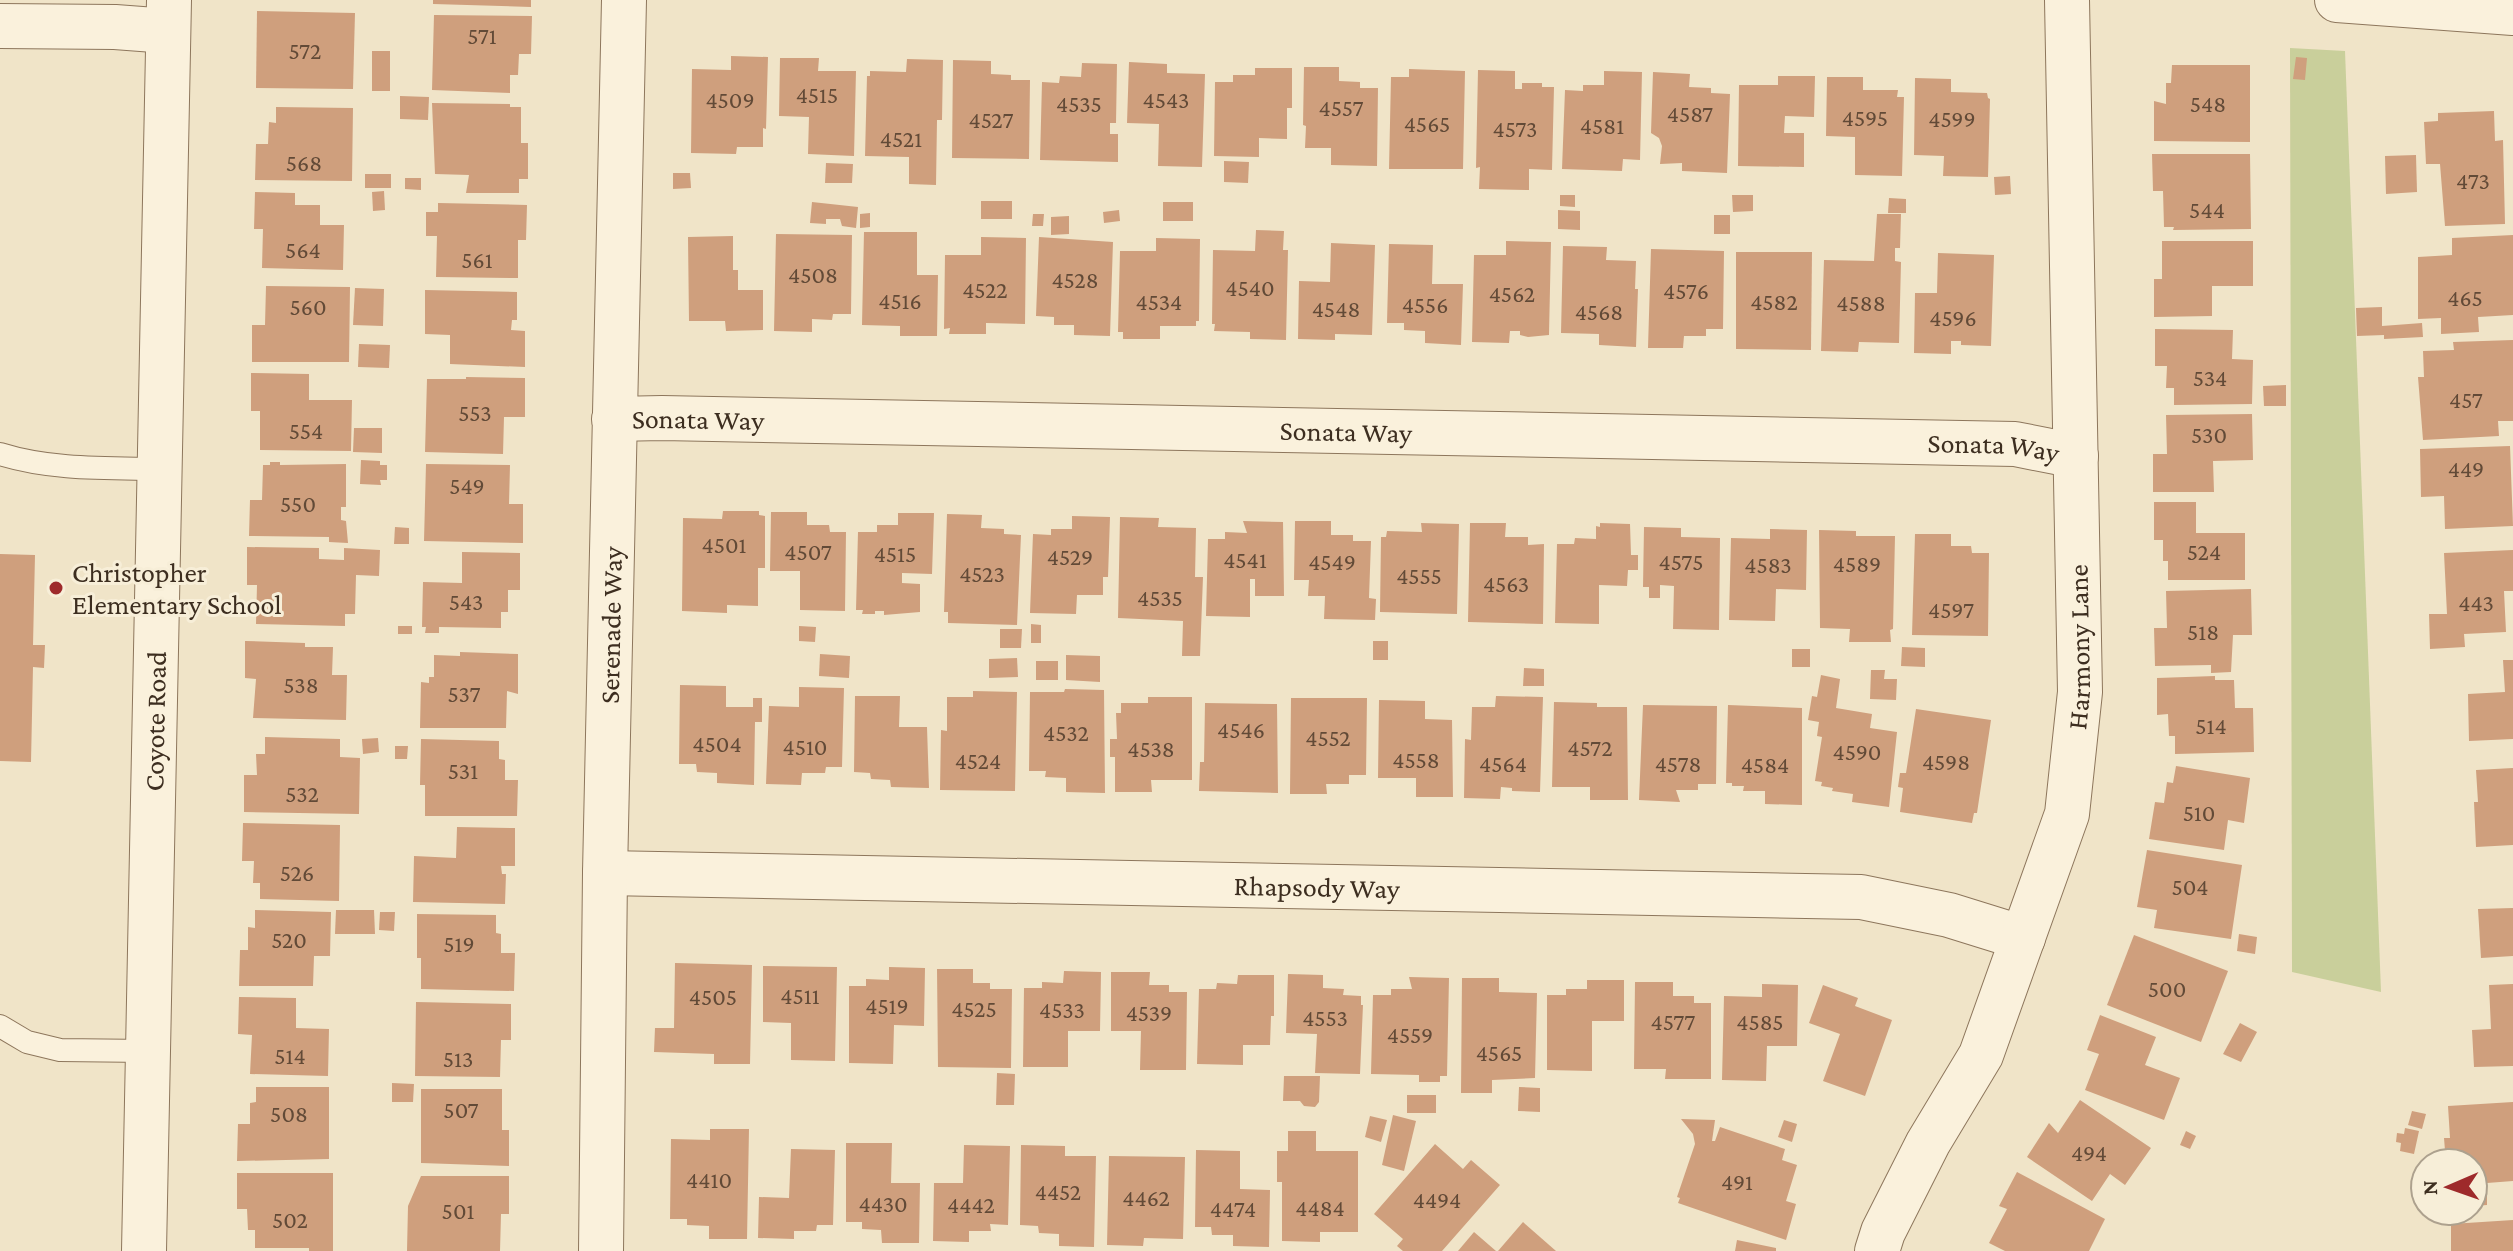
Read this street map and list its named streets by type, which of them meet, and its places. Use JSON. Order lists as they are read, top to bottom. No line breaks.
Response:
{"streets":{"street":["Sonata Way","Serenade Way","Harmony Lane","Coyote Road","Rhapsody Way"]},"crossings":[["Sonata Way","Serenade Way"],["Sonata Way","Harmony Lane"],["Serenade Way","Rhapsody Way"],["Harmony Lane","Rhapsody Way"]],"places":["Christopher Elementary School"],"house_numbers":["571","572","4515","4509","4543","4535","548","4557","4587","4595","4599","4527","4565","4581","4573","4521","568","473","544","564","561","4508","4528","4540","4522","4576","4562","465","4516","4534","4582","4588","4556","560","4548","4568","4596","534","457","553","554","530","449","549","550","4501","4507","524","4515","4529","4541","4549","4575","4589","4583","4523","4555","4563","4535","543","443","4597","518","538","537","514","4546","4532","4552","4504","4510","4572","4538","4590","4558","4524","4598","4564","4578","4584","531","532","510","526","504","520","519","500","4511","4505","4519","4525","4533","4539","4553","4577","4585","4559","4565","514","513","507","508","494","4410","491","4452","4462","4494","4430","4442","4484","4474","501","502"],"north":"left"}
